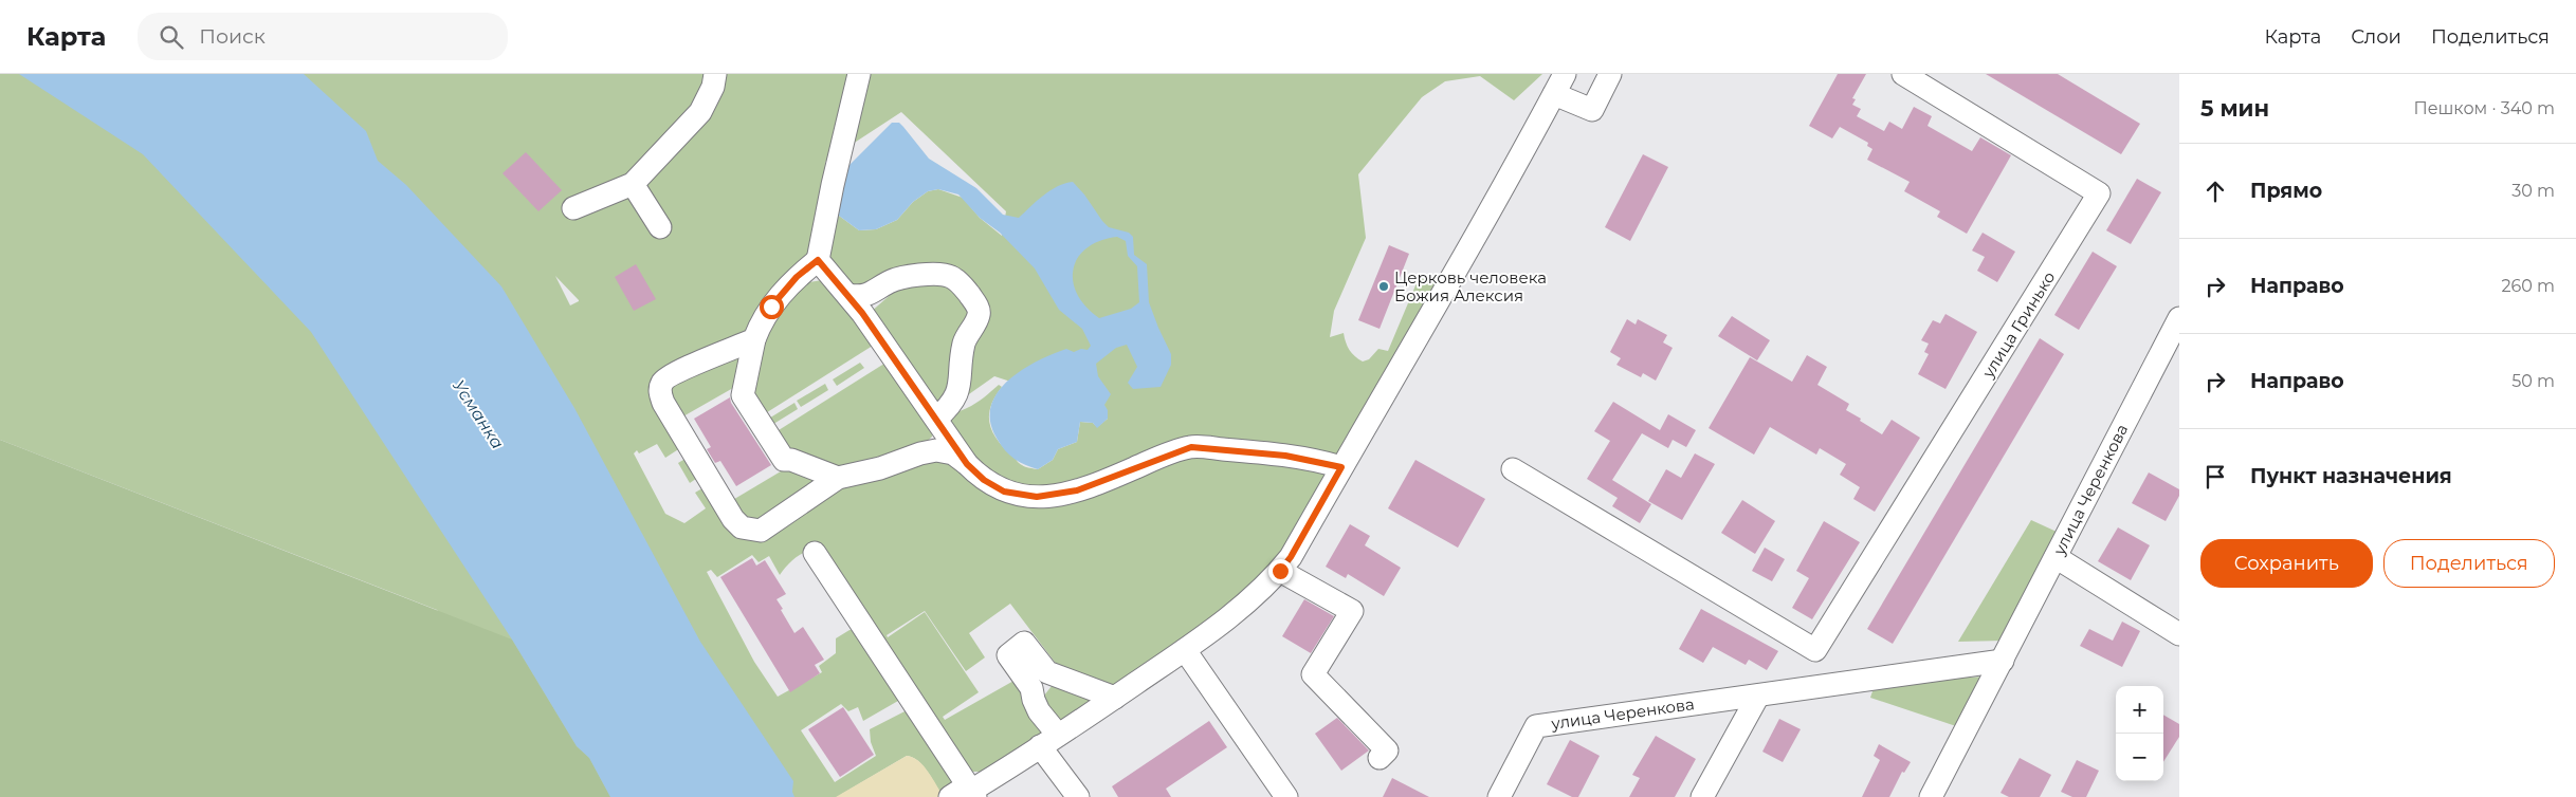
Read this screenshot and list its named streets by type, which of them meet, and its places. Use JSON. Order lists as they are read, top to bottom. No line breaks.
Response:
{"streets":{"street":["улица Гринько","улица Черенкова"]},"water":["Усманка"],"places":["Церковь человека Божия Алексия"],"page":{"header":"Карта","search":"Поиск","nav":["Карта","Слои","Поделиться"],"heading":["5 мин","Пешком · 340 m"],"list":[["Прямо","30 m"],["Направо","260 m"],["Направо","50 m"],"Пункт назначения"],"buttons":["Сохранить","Поделиться"],"map_buttons":["+","−"]}}
